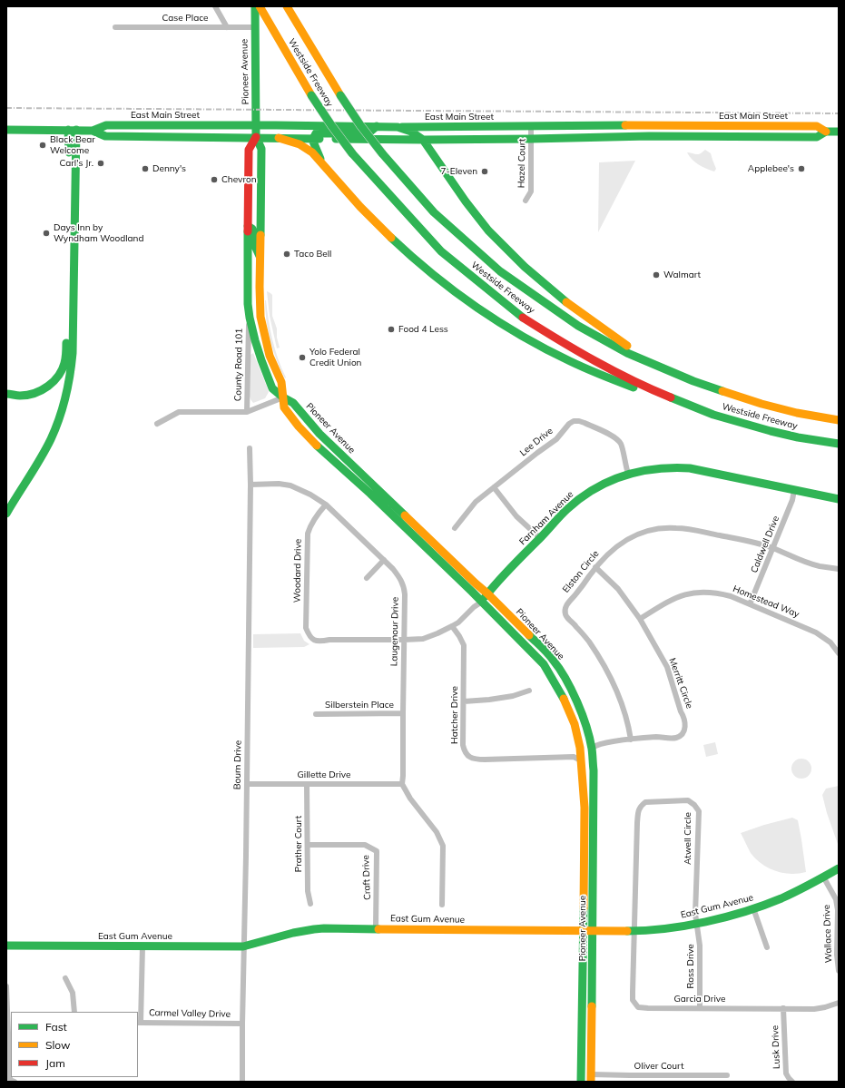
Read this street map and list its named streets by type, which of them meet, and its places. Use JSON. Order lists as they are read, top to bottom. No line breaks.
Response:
{"streets":{"main road":["Pioneer Avenue","Westside Freeway","East Main Street","Farnham Avenue","East Gum Avenue"],"street":["Case Place","Hazel Court","County Road 101","Lee Drive","Caldwell Drive","Woodard Drive","Elston Circle","Homestead Way","Laugenour Drive","Merritt Circle","Silberstein Place","Hatcher Drive","Bourn Drive","Gillette Drive","Atwell Circle","Prather Court","Craft Drive","Wallace Drive","Ross Drive","Garcia Drive","Carmel Valley Drive","Lusk Drive","Oliver Court"]},"crossings":[["Case Place","Pioneer Avenue"],["Pioneer Avenue","East Main Street"],["Pioneer Avenue","County Road 101"],["Pioneer Avenue","Farnham Avenue"],["Pioneer Avenue","Merritt Circle"],["Pioneer Avenue","Hatcher Drive"],["Pioneer Avenue","East Gum Avenue"],["Pioneer Avenue","Oliver Court"],["East Main Street","Hazel Court"],["Lee Drive","Farnham Avenue"],["Farnham Avenue","Caldwell Drive"],["Farnham Avenue","Woodard Drive"],["Farnham Avenue","Laugenour Drive"],["Farnham Avenue","Hatcher Drive"],["Caldwell Drive","Elston Circle"],["Caldwell Drive","Homestead Way"],["Woodard Drive","Laugenour Drive"],["Elston Circle","Merritt Circle"],["Homestead Way","Merritt Circle"],["Laugenour Drive","Silberstein Place"],["Laugenour Drive","Bourn Drive"],["Laugenour Drive","Gillette Drive"],["Bourn Drive","Gillette Drive"],["Bourn Drive","East Gum Avenue"],["Bourn Drive","Carmel Valley Drive"],["Gillette Drive","Prather Court"],["Atwell Circle","East Gum Avenue"],["Atwell Circle","Ross Drive"],["Atwell Circle","Garcia Drive"],["Prather Court","Craft Drive"],["Craft Drive","East Gum Avenue"],["East Gum Avenue","Wallace Drive"],["East Gum Avenue","Ross Drive"],["East Gum Avenue","Garcia Drive"],["Ross Drive","Garcia Drive"],["Garcia Drive","Lusk Drive"]],"places":["Black Bear Welcome","Carl's Jr.","Denny's","Applebee's","7-Eleven","Chevron","Days Inn by Wyndham Woodland","Taco Bell","Walmart","Food 4 Less","Yolo Federal Credit Union"],"legend":["Fast","Slow","Jam"]}
